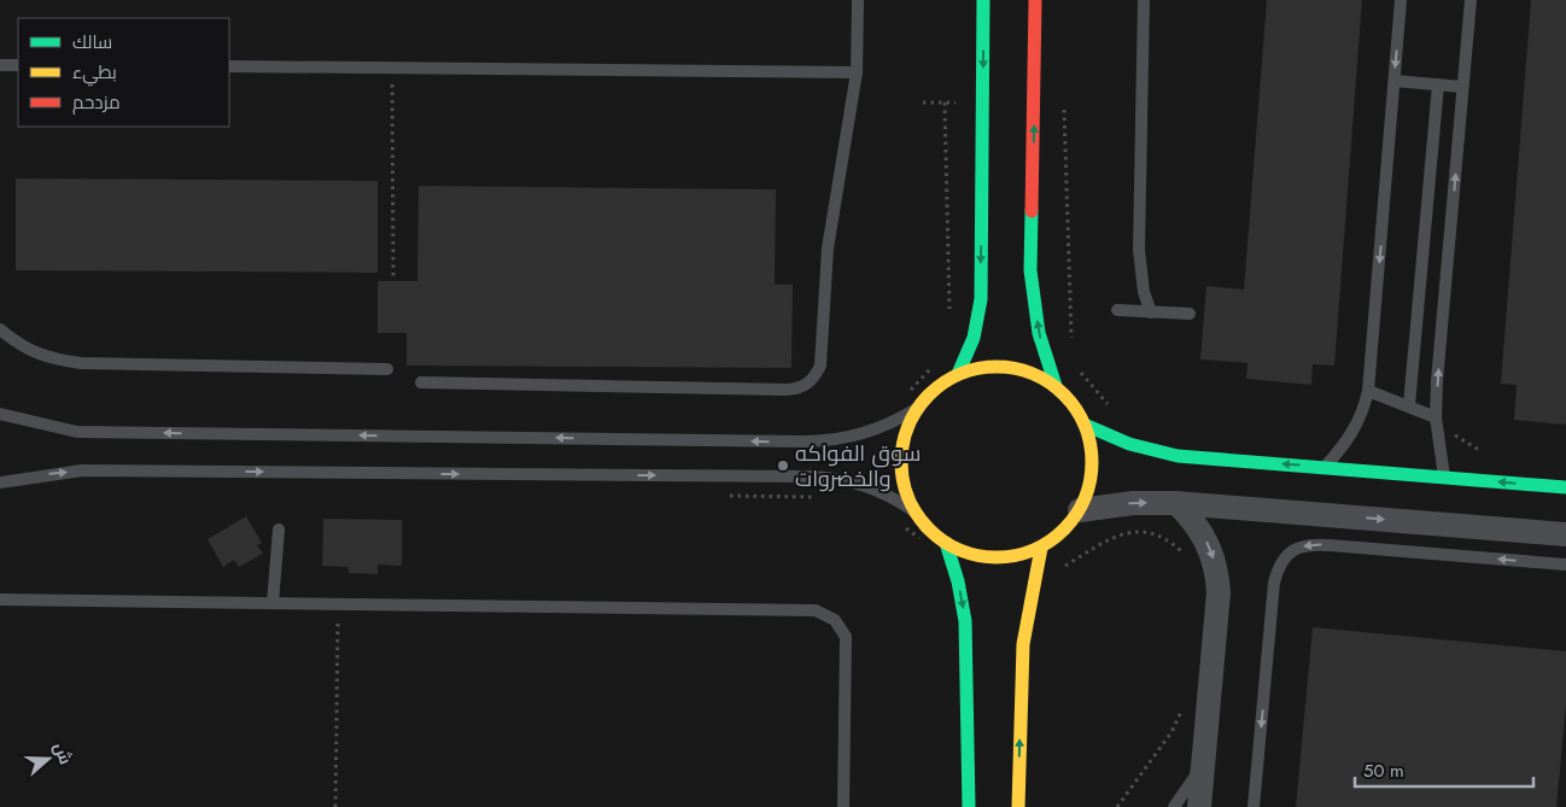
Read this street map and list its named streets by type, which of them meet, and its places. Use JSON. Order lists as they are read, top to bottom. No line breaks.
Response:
{"places":["سوق الفواكه والخضروات"],"legend":["سالك","بطيء","مزدحم"],"scale_bar":"50 m","north":"right"}
